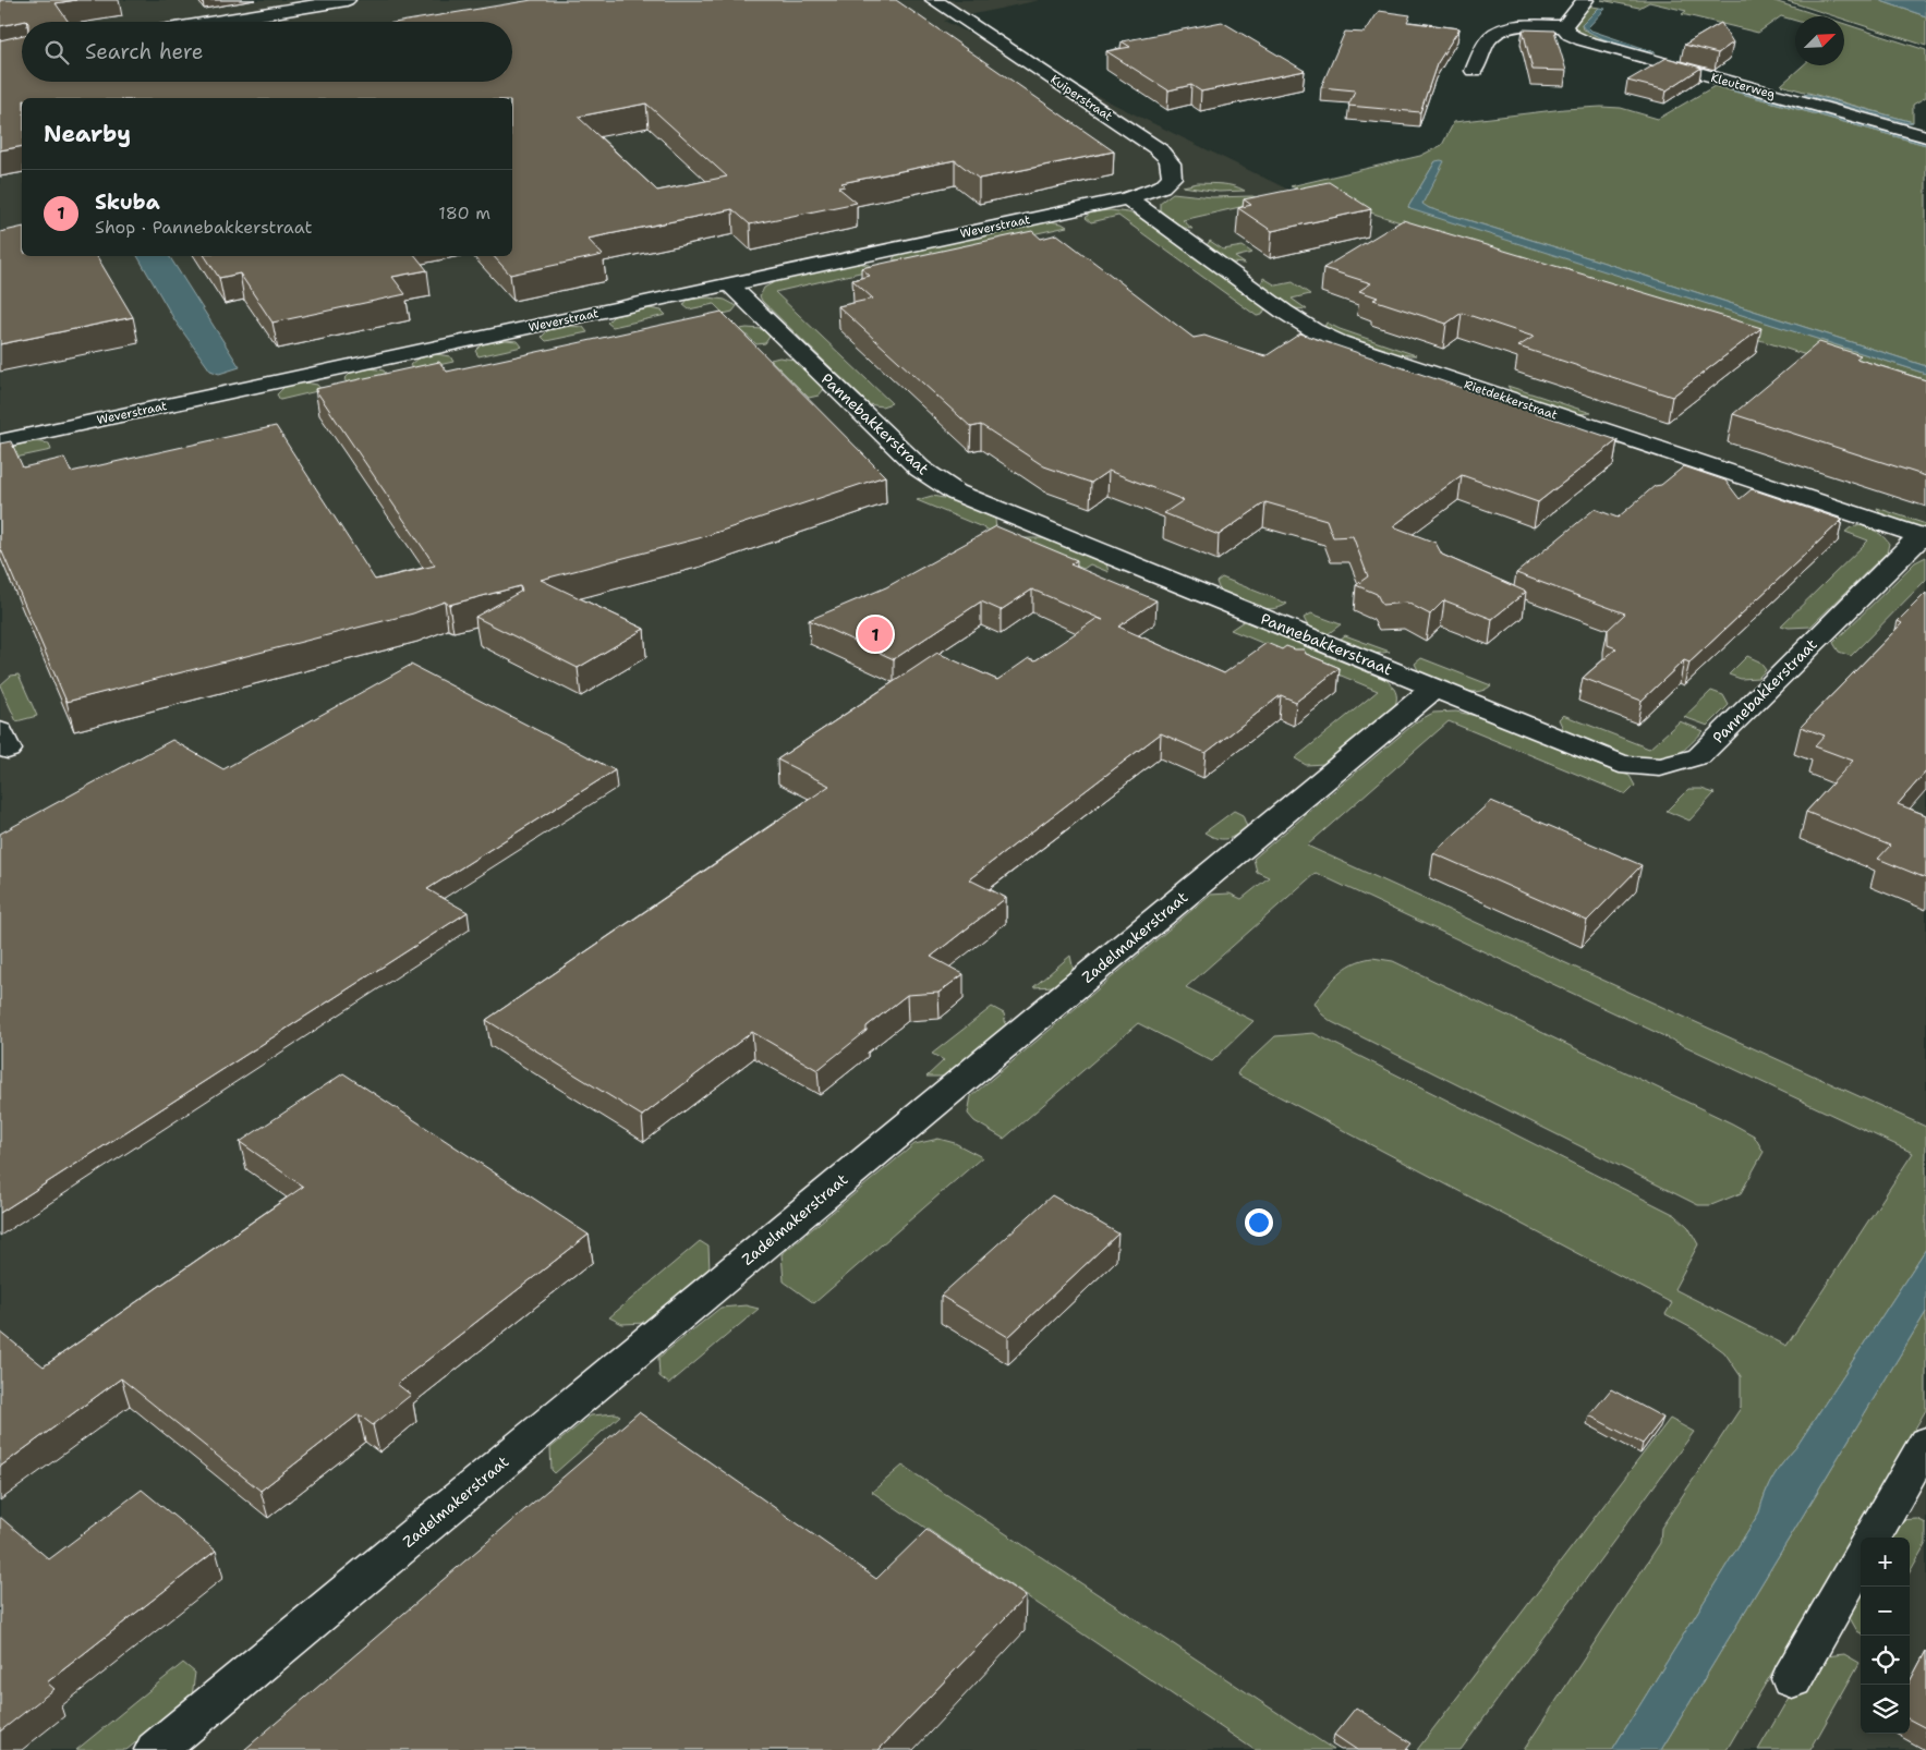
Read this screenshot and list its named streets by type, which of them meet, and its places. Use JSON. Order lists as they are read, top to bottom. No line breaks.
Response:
{"streets":{"street":["Kleuterweg","Kuiperstraat","Weverstraat","Rietdekkerstraat","Pannebakkerstraat","Zadelmakerstraat"]},"crossings":[["Kuiperstraat","Weverstraat"],["Kuiperstraat","Rietdekkerstraat"],["Weverstraat","Rietdekkerstraat"],["Weverstraat","Pannebakkerstraat"],["Rietdekkerstraat","Pannebakkerstraat"],["Pannebakkerstraat","Zadelmakerstraat"]],"north":"top right","page":{"search":"Search here","heading":"Nearby","list":[{"mark":"1","name":"Skuba","note":"Shop · Pannebakkerstraat","value":"180 m"}],"pins":"1","map_buttons":["+","−"]}}
